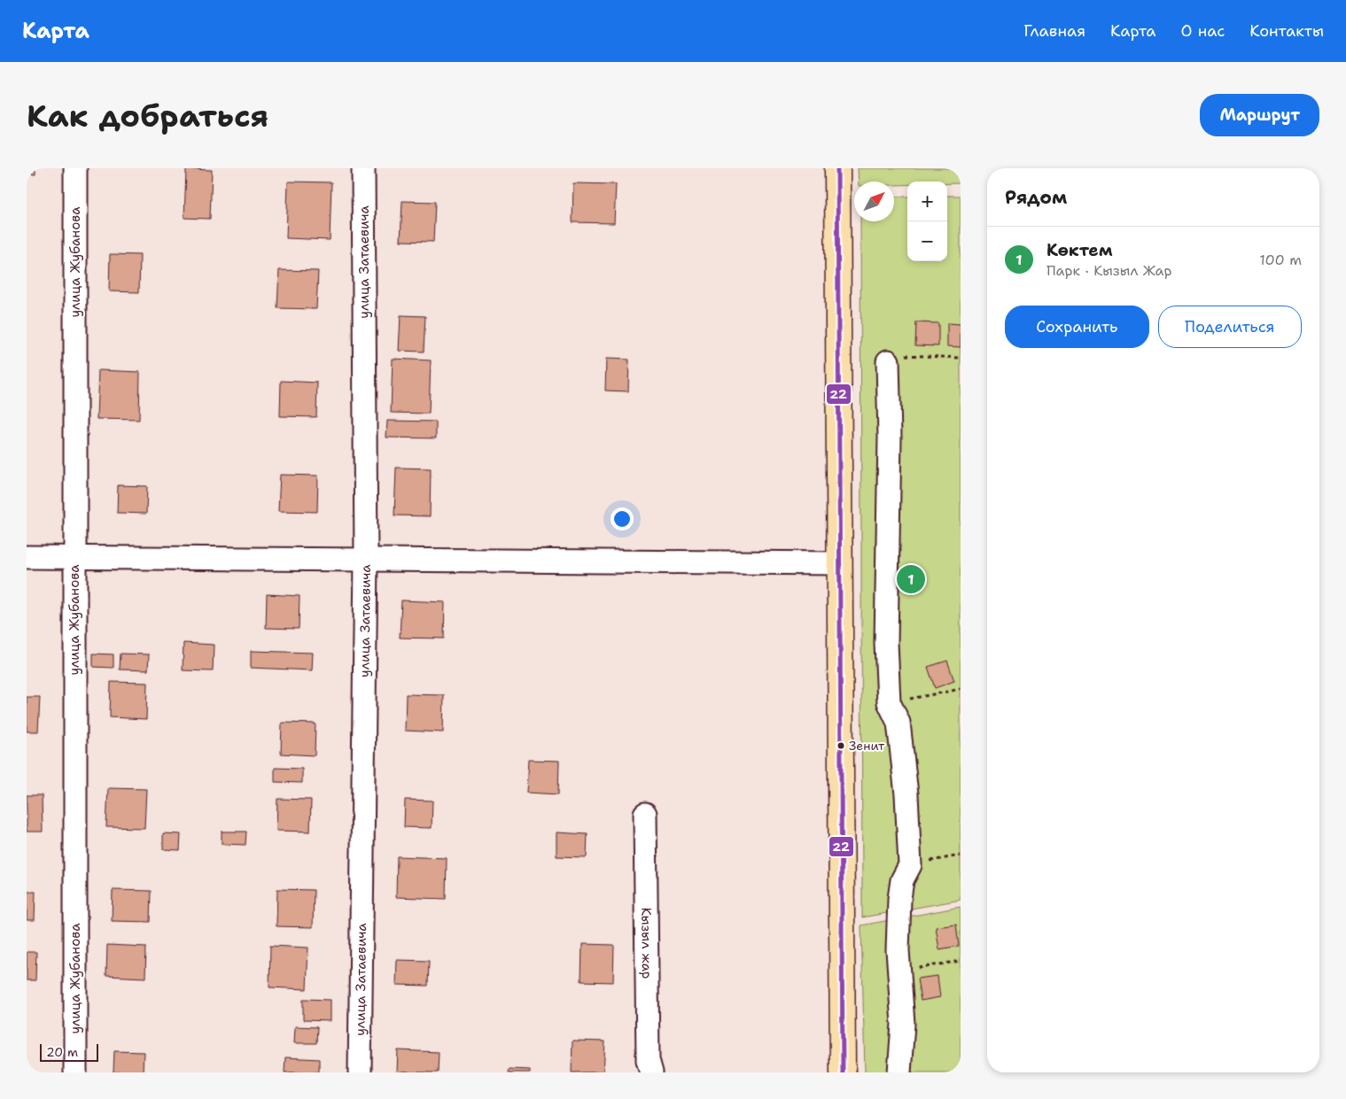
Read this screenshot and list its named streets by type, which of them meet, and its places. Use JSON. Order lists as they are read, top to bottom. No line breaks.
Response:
{"streets":{"street":["улица Жубанова","улица Затаевича","Кызыл жар"]},"places":["Зенит"],"lines":["transit line 22"],"scale_bar":"20 m","north":"top right","page":{"header":"Карта","nav":["Главная","Карта","О нас","Контакты"],"buttons":["Маршрут",["Сохранить","Поделиться"]],"title":"Как добраться","heading":"Рядом","map_buttons":["+","−"],"list":[{"mark":"1","name":"Көктем","note":"Парк · Кызыл Жар","value":"100 m"}],"pins":"1","scale":"20 m"}}
